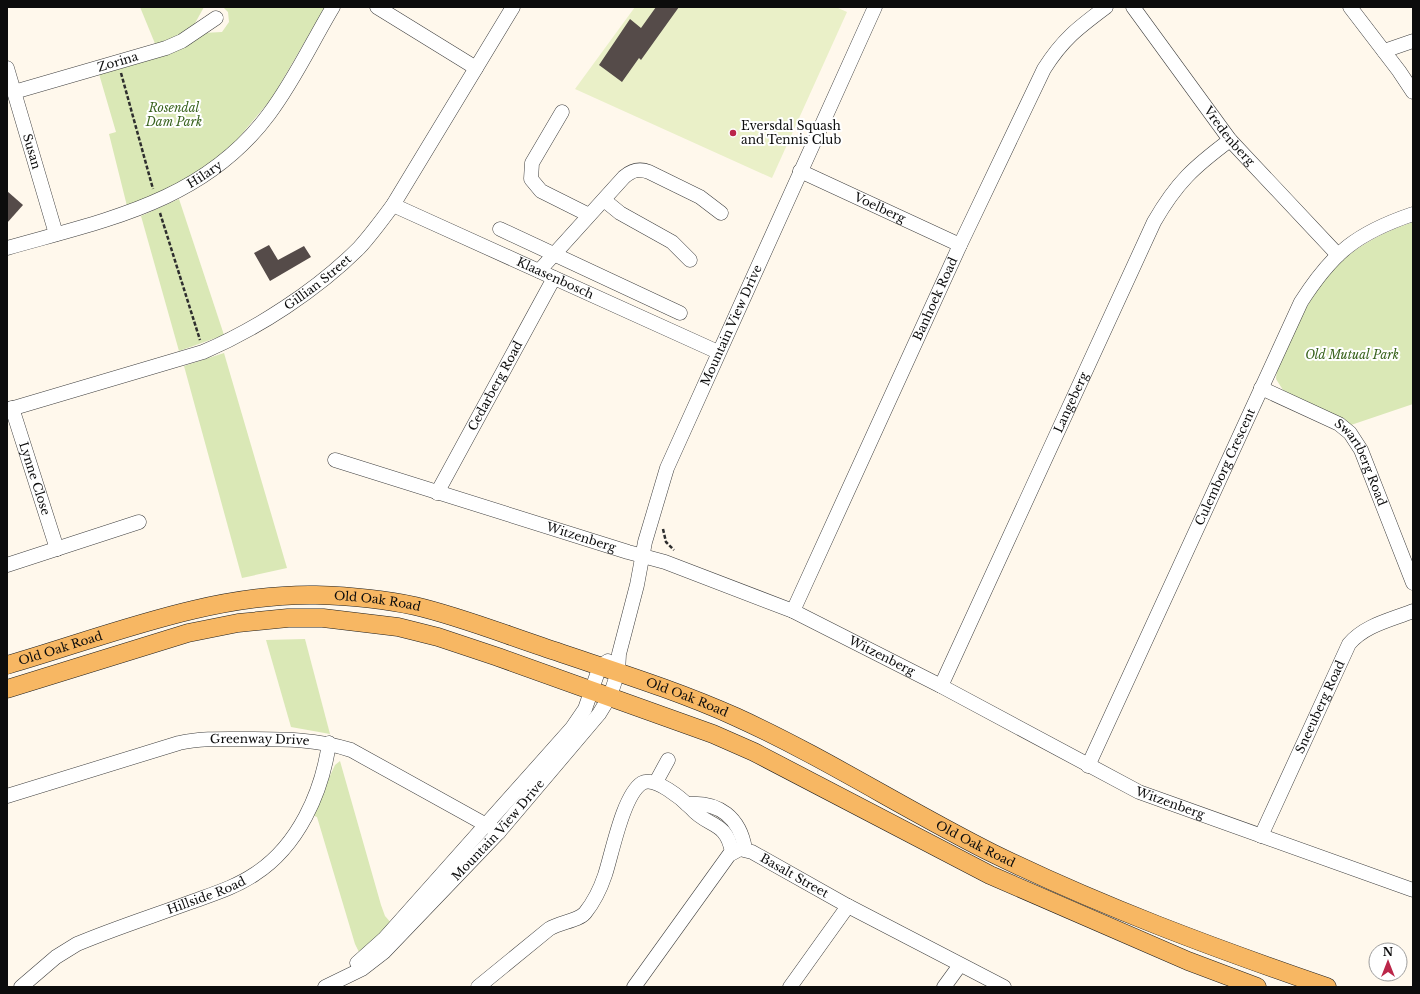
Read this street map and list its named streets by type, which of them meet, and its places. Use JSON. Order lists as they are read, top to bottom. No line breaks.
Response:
{"streets":{"main road":["Old Oak Road"],"street":["Zorina","Vredenberg","Susan","Hilary","Voelberg","Klaasenbosch","Gillian Street","Banhoek Road","Mountain View Drive","Cedarberg Road","Langeberg","Swartberg Road","Culemborg Crescent","Lynne Close","Witzenberg","Sneeuberg Road","Greenway Drive","Basalt Street","Hillside Road"]},"crossings":[["Zorina","Susan"],["Vredenberg","Langeberg"],["Vredenberg","Culemborg Crescent"],["Susan","Hilary"],["Voelberg","Banhoek Road"],["Voelberg","Mountain View Drive"],["Klaasenbosch","Gillian Street"],["Klaasenbosch","Mountain View Drive"],["Klaasenbosch","Cedarberg Road"],["Gillian Street","Lynne Close"],["Banhoek Road","Witzenberg"],["Mountain View Drive","Witzenberg"],["Mountain View Drive","Old Oak Road"],["Mountain View Drive","Greenway Drive"],["Cedarberg Road","Witzenberg"],["Langeberg","Witzenberg"],["Swartberg Road","Culemborg Crescent"],["Culemborg Crescent","Witzenberg"],["Witzenberg","Sneeuberg Road"],["Greenway Drive","Hillside Road"]],"parks":["Rosendal Dam Park","Old Mutual Park"],"places":["Eversdal Squash and Tennis Club"],"north":"top"}
